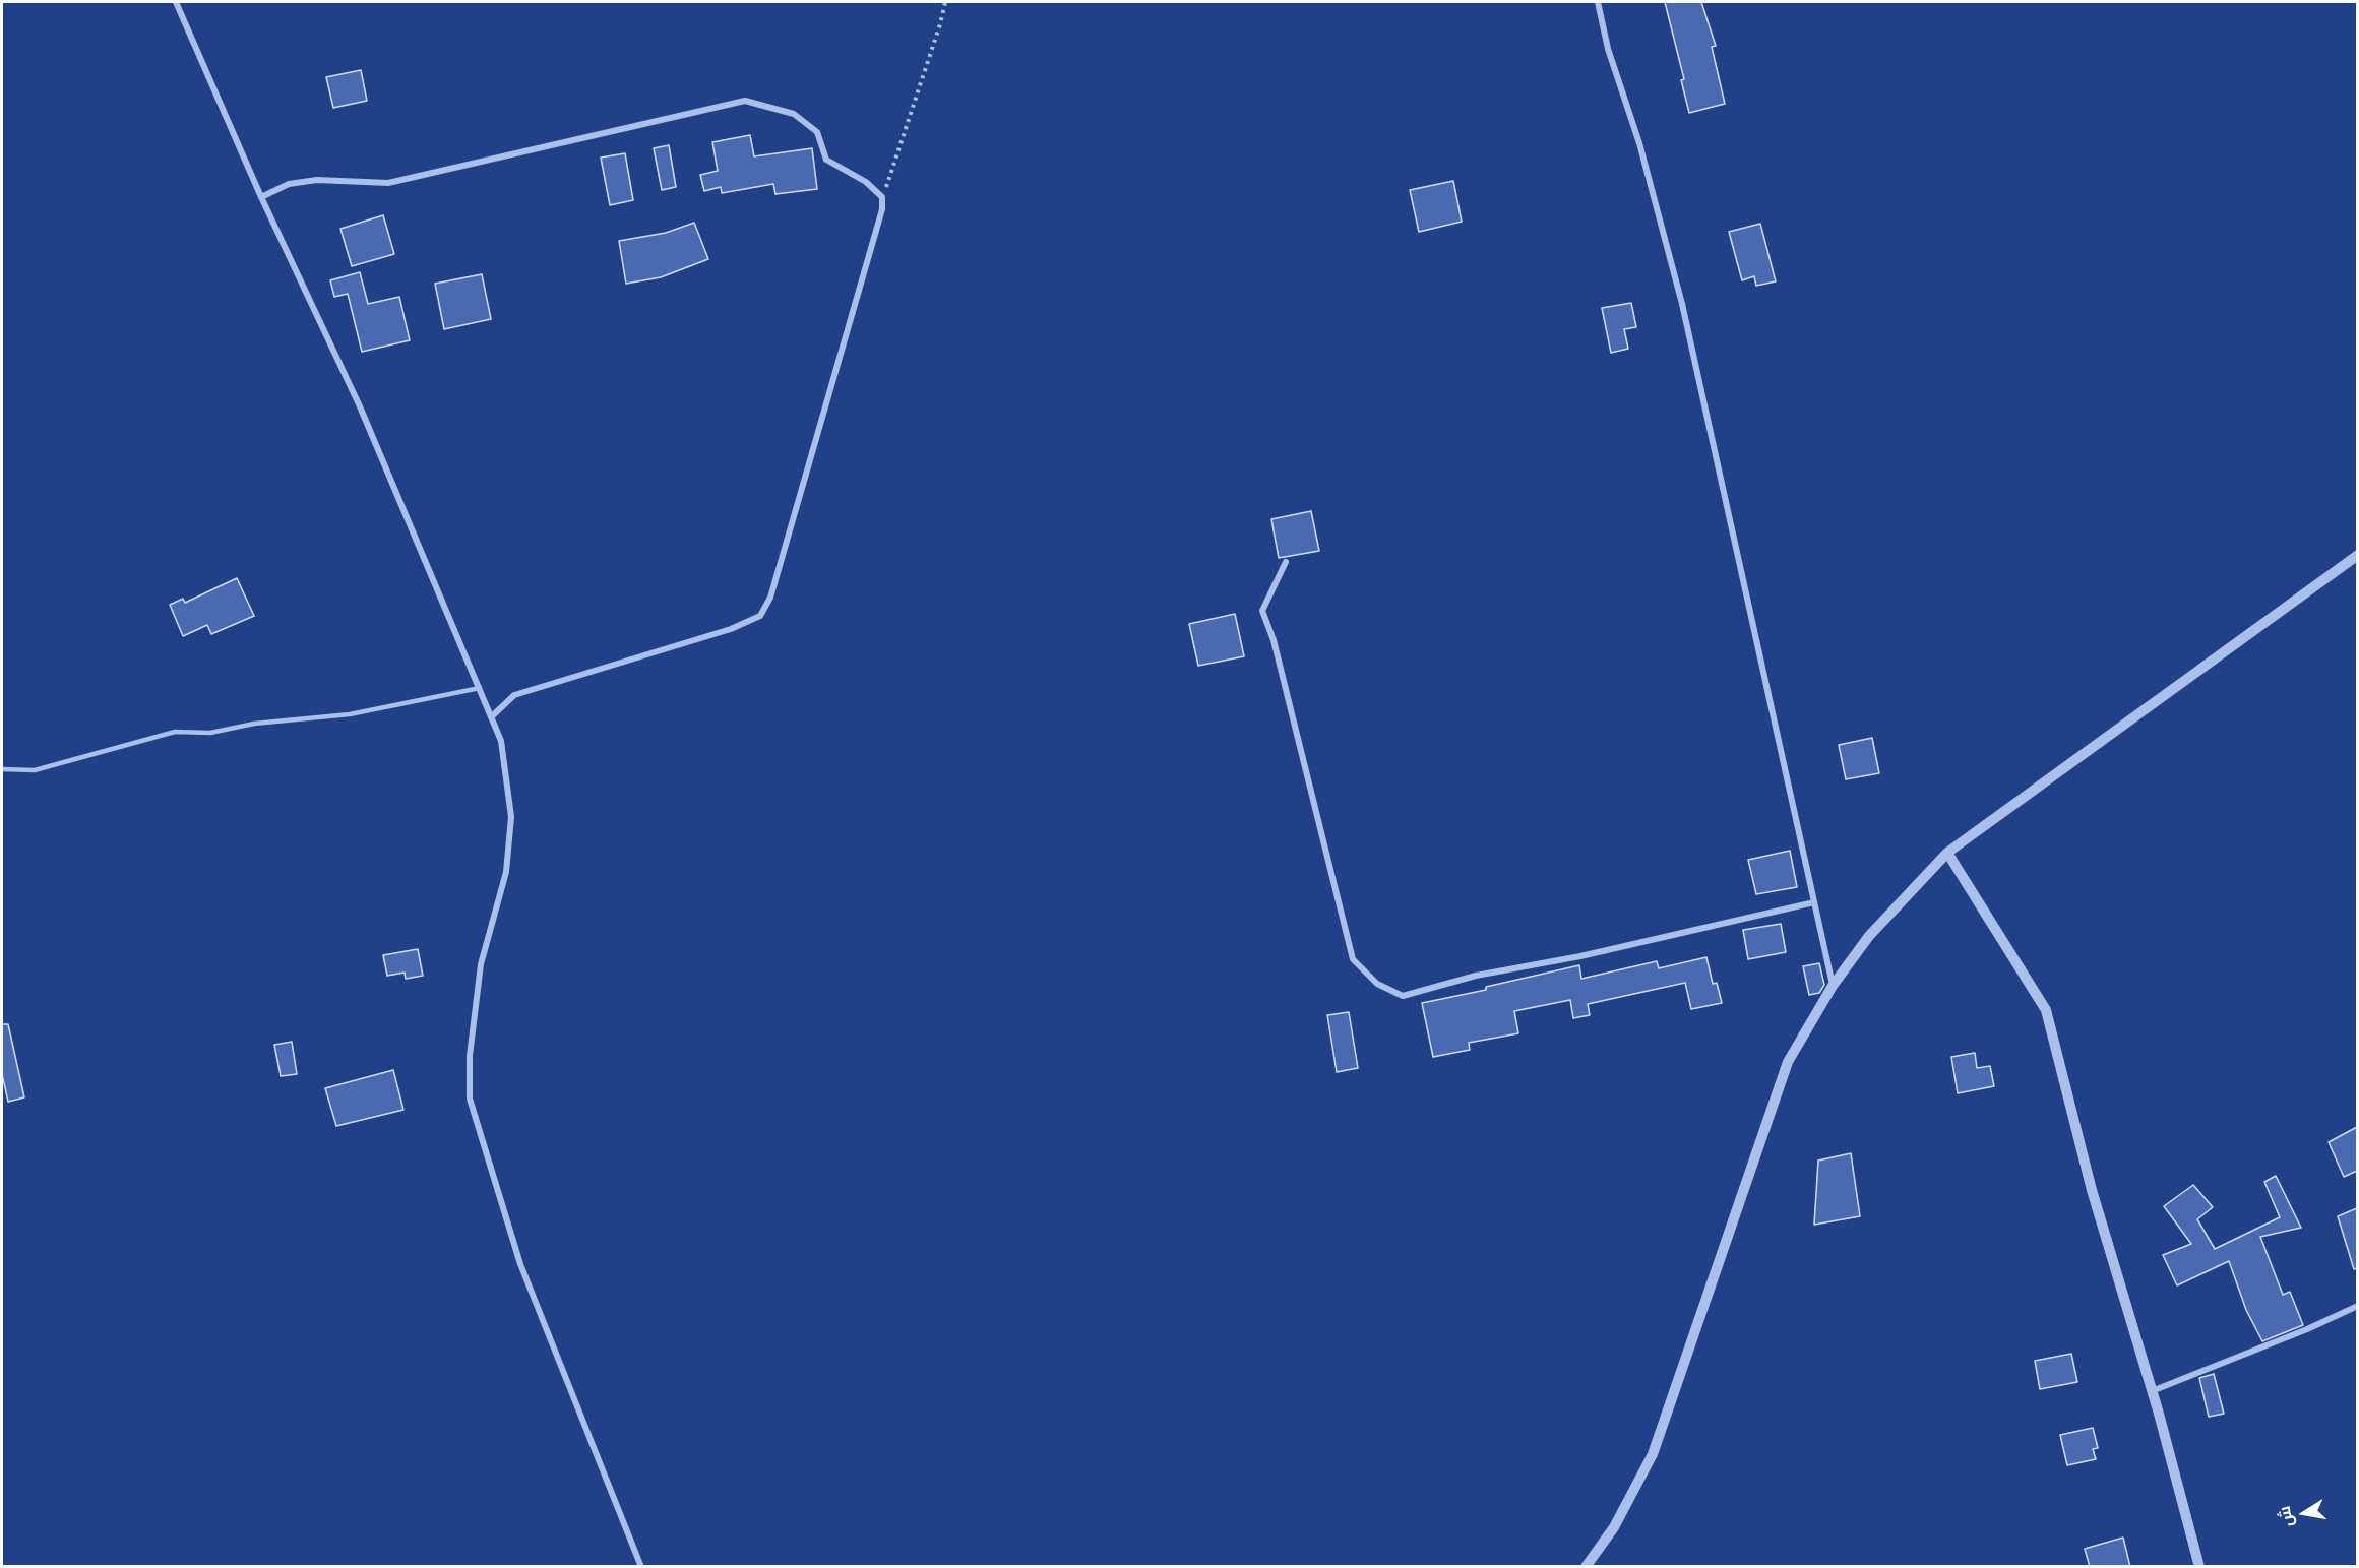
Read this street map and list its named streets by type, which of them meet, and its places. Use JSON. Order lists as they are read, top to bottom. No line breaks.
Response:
{"north":"left"}
